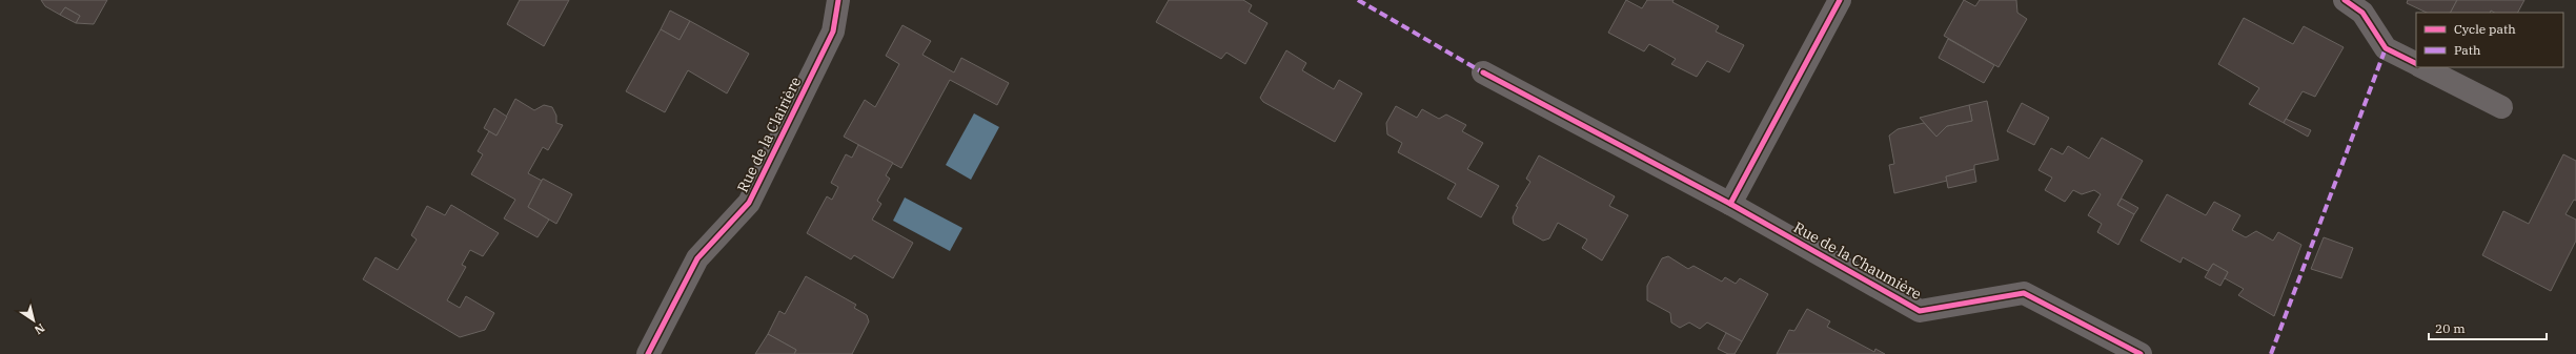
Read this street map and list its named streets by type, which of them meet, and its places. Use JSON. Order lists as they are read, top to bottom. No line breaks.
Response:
{"streets":{"street":["Rue de la Clairière","Rue de la Chaumière"]},"legend":["Cycle path","Path"],"scale_bar":"20 m","north":"bottom right"}
